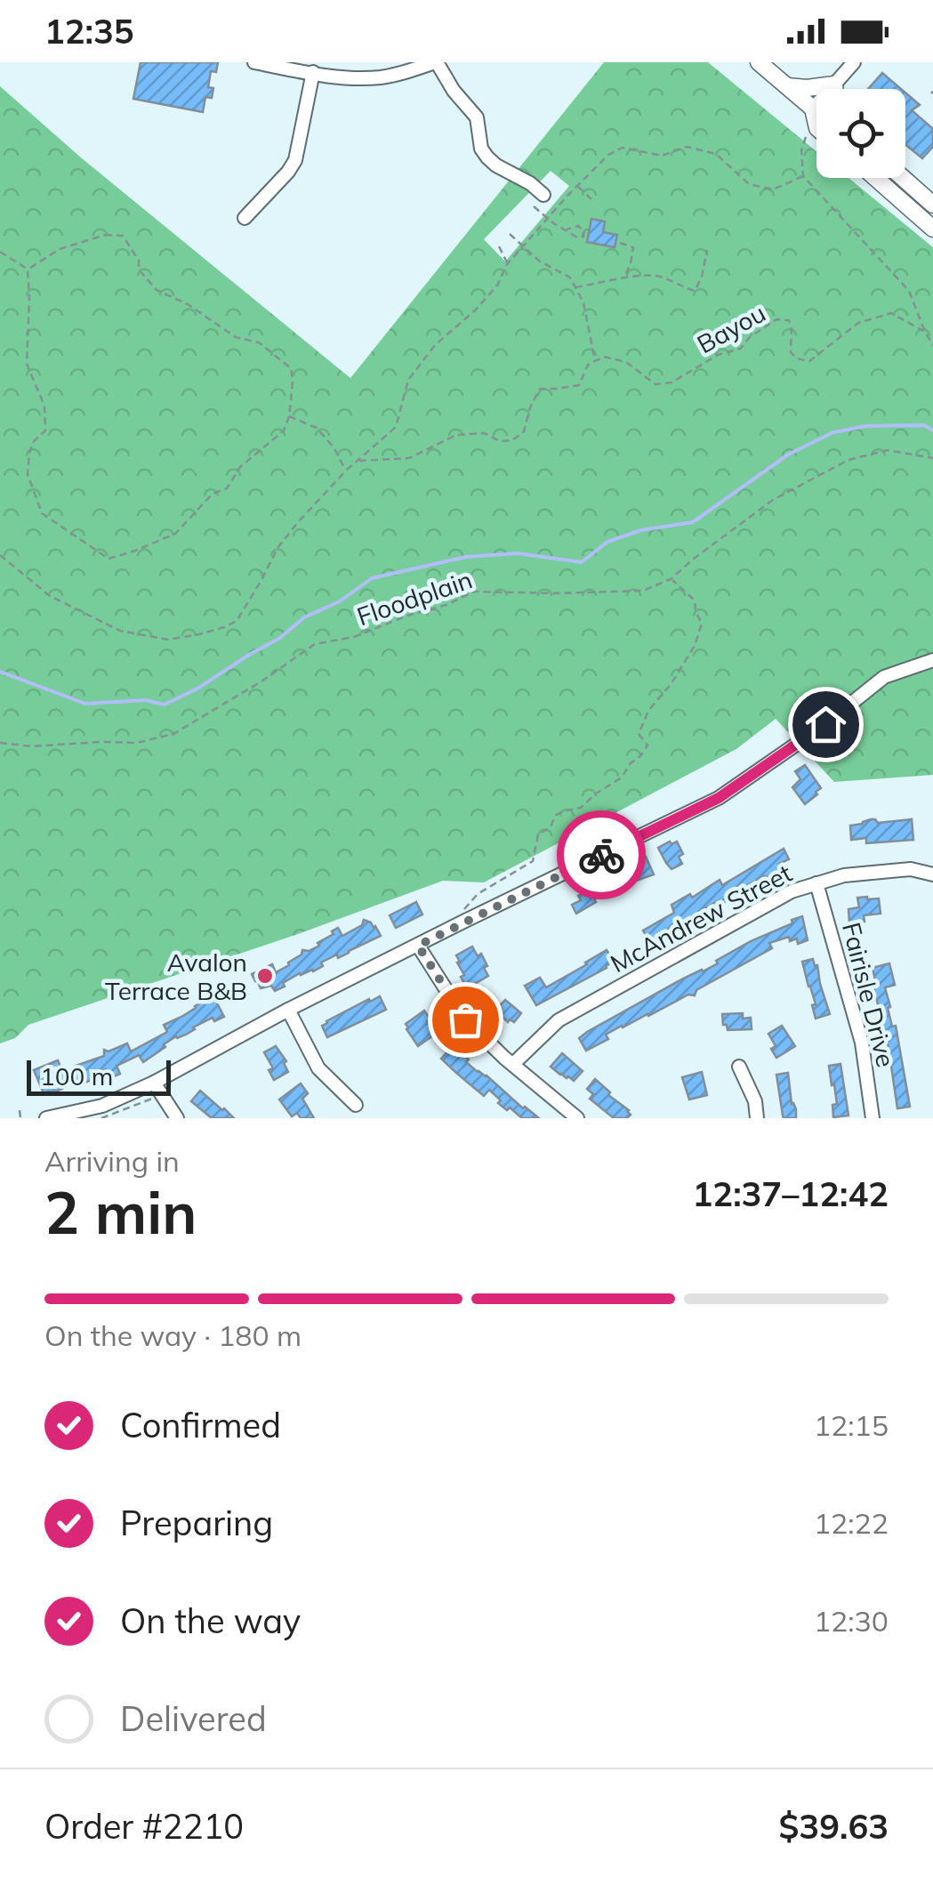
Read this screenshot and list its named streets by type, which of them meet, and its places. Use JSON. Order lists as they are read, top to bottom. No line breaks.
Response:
{"streets":{"street":["McAndrew Street","Fairisle Drive"],"path":["Bayou","Floodplain"]},"crossings":[["McAndrew Street","Fairisle Drive"]],"places":["Avalon Terrace B&B"],"scale_bar":"100 m","page":{"status":"12:35","scale":"100 m","heading":["2 min","Arriving in","12:37–12:42"],"panel":["Order #2210","$39.63"],"bar":"On the way · 180 m","list":[["Confirmed","12:15"],["Preparing","12:22"],["On the way","12:30"],"Delivered"]}}
